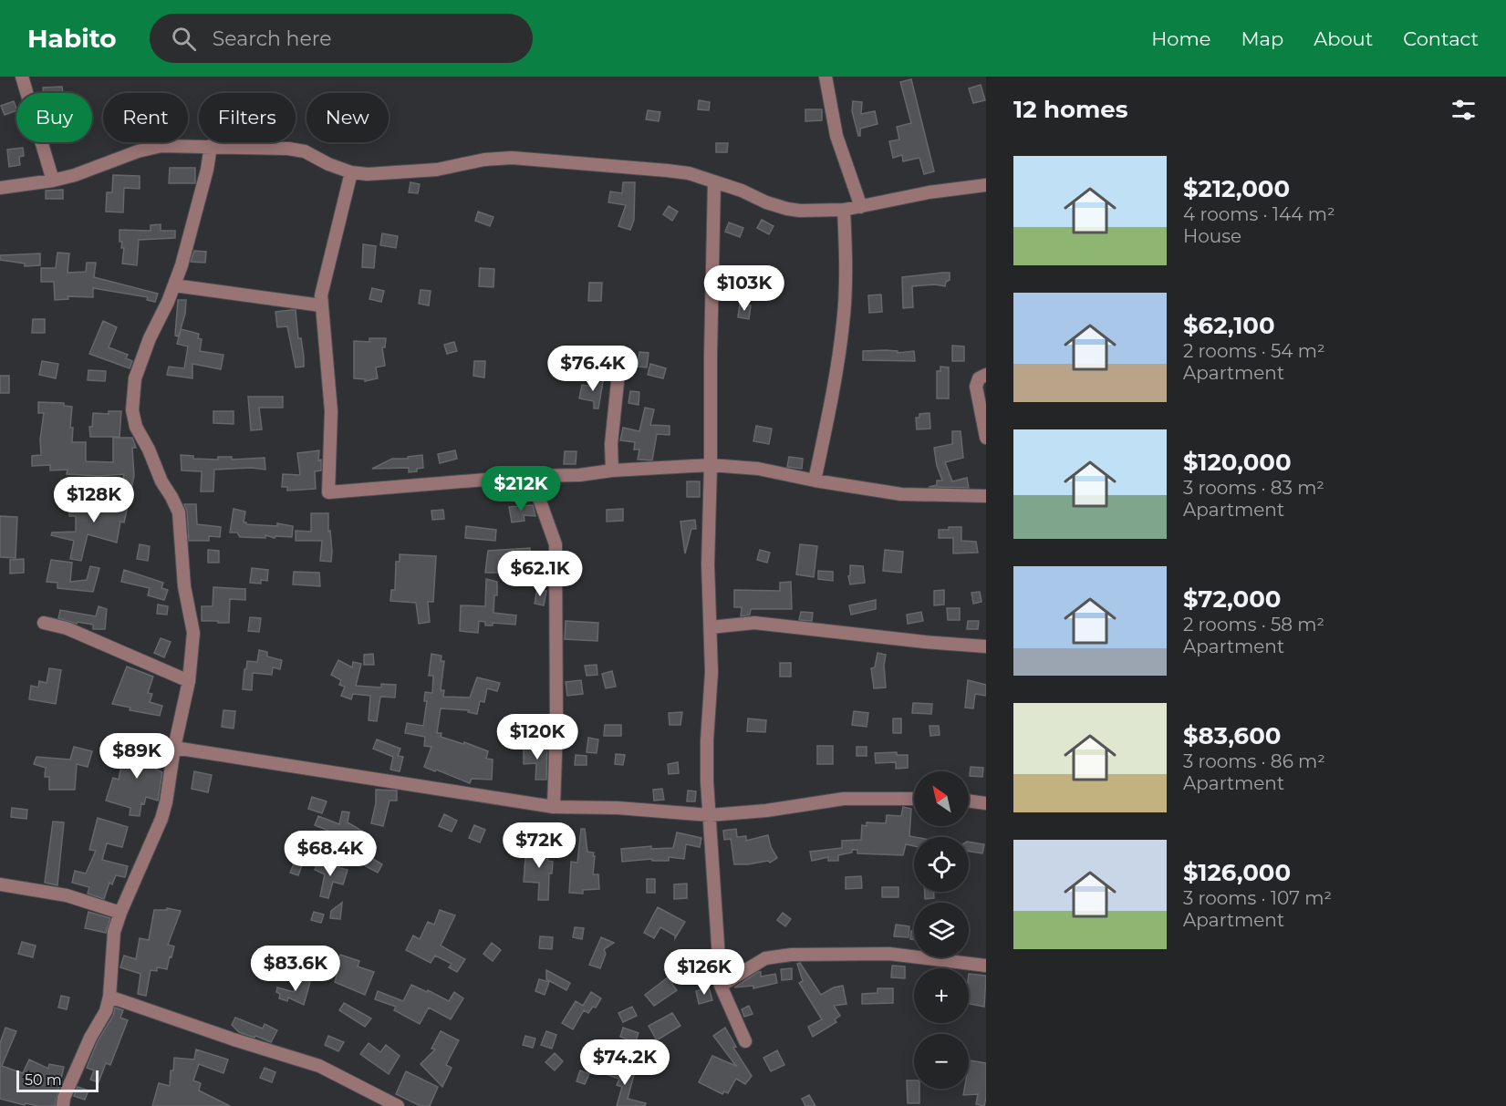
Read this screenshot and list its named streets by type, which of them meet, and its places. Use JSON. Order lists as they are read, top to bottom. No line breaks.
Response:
{"scale_bar":"50 m","north":"top left","page":{"header":"Habito","search":"Search here","nav":["Home","Map","About","Contact"],"heading":"12 homes","chip":["Buy","Rent","Filters","New"],"list":[{"name":"$212,000","note":"4 rooms · 144 m² · House"},{"name":"$62,100","note":"2 rooms · 54 m² · Apartment"},{"name":"$120,000","note":"3 rooms · 83 m² · Apartment"},{"name":"$72,000","note":"2 rooms · 58 m² · Apartment"},{"name":"$83,600","note":"3 rooms · 86 m² · Apartment"},{"name":"$126,000","note":"3 rooms · 107 m² · Apartment"}],"price":["$103K","$76.4K","$212K","$128K","$62.1K","$120K","$89K","$72K","$68.4K","$83.6K","$126K","$74.2K"],"map_buttons":["+","−"],"scale":"50 m"}}
